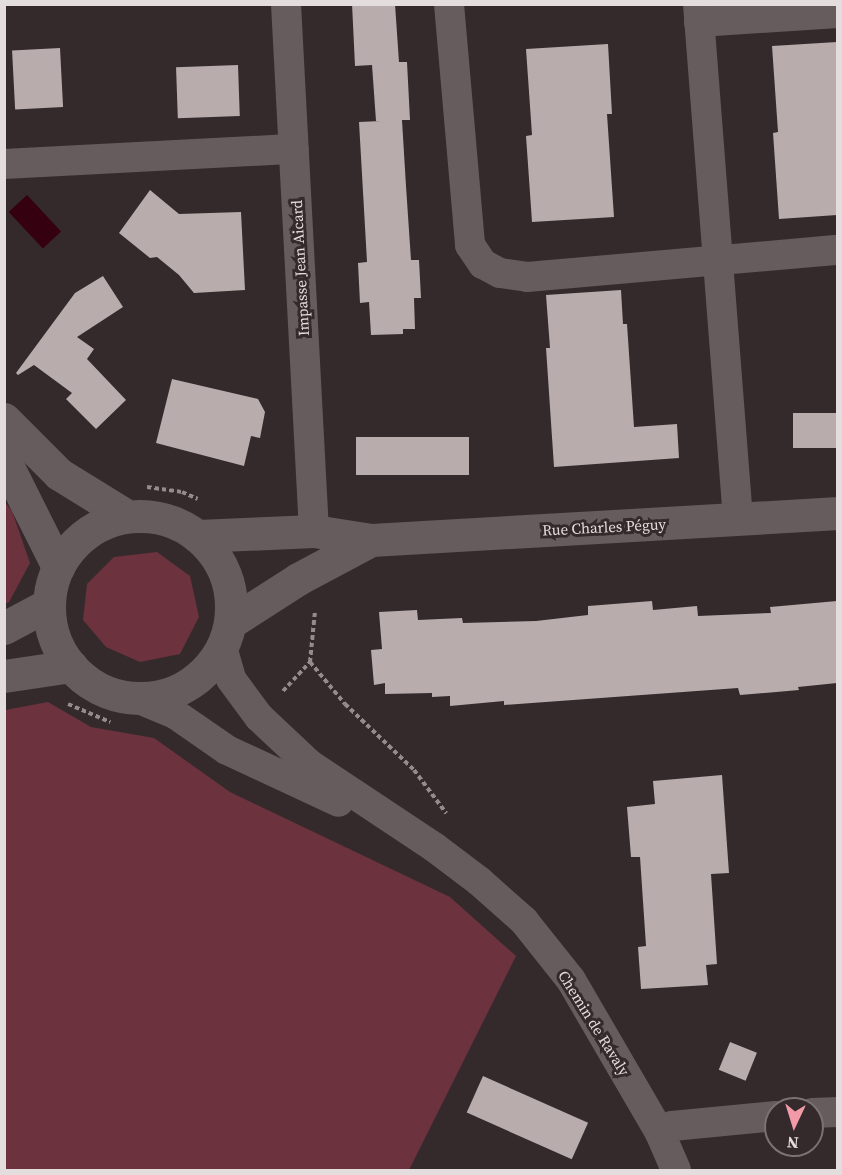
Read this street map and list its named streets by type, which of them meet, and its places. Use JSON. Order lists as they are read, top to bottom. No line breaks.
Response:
{"streets":{"main road":["Rue Charles Péguy"],"street":["Impasse Jean Aicard","Chemin de Ravaly"]},"crossings":[["Impasse Jean Aicard","Rue Charles Péguy"],["Rue Charles Péguy","Chemin de Ravaly"]],"north":"bottom"}
